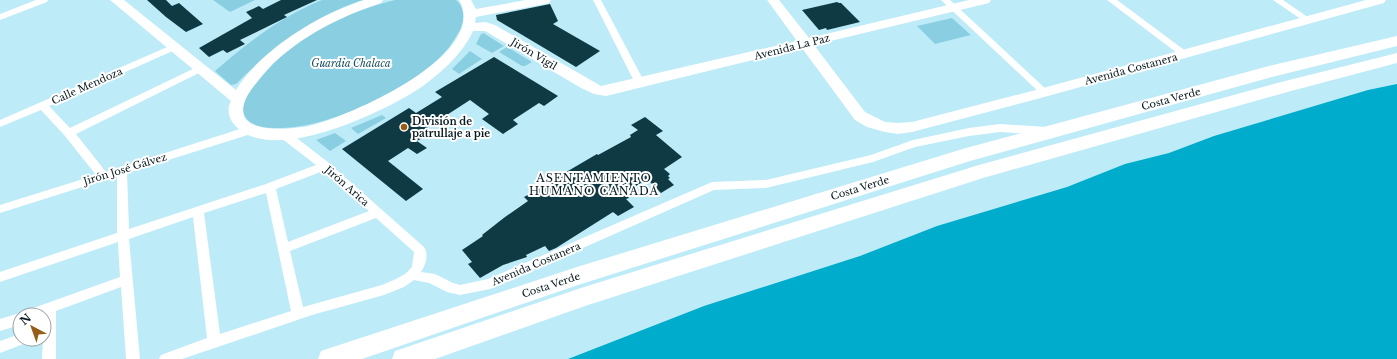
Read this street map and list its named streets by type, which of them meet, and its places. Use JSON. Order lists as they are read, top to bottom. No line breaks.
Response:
{"streets":{"highway":["Costa Verde"],"main road":["Avenida La Paz","Jirón Vigil","Avenida Costanera"],"street":["Calle Mendoza","Jirón José Gálvez","Jirón Arica"]},"crossings":[["Avenida La Paz","Jirón Vigil"],["Avenida La Paz","Avenida Costanera"],["Avenida Costanera","Costa Verde"],["Avenida Costanera","Jirón Arica"]],"districts":["ASENTAMIENTO HUMANO CANADÁ"],"parks":["Guardia Chalaca"],"places":["División de patrullaje a pie"],"north":"top left"}
